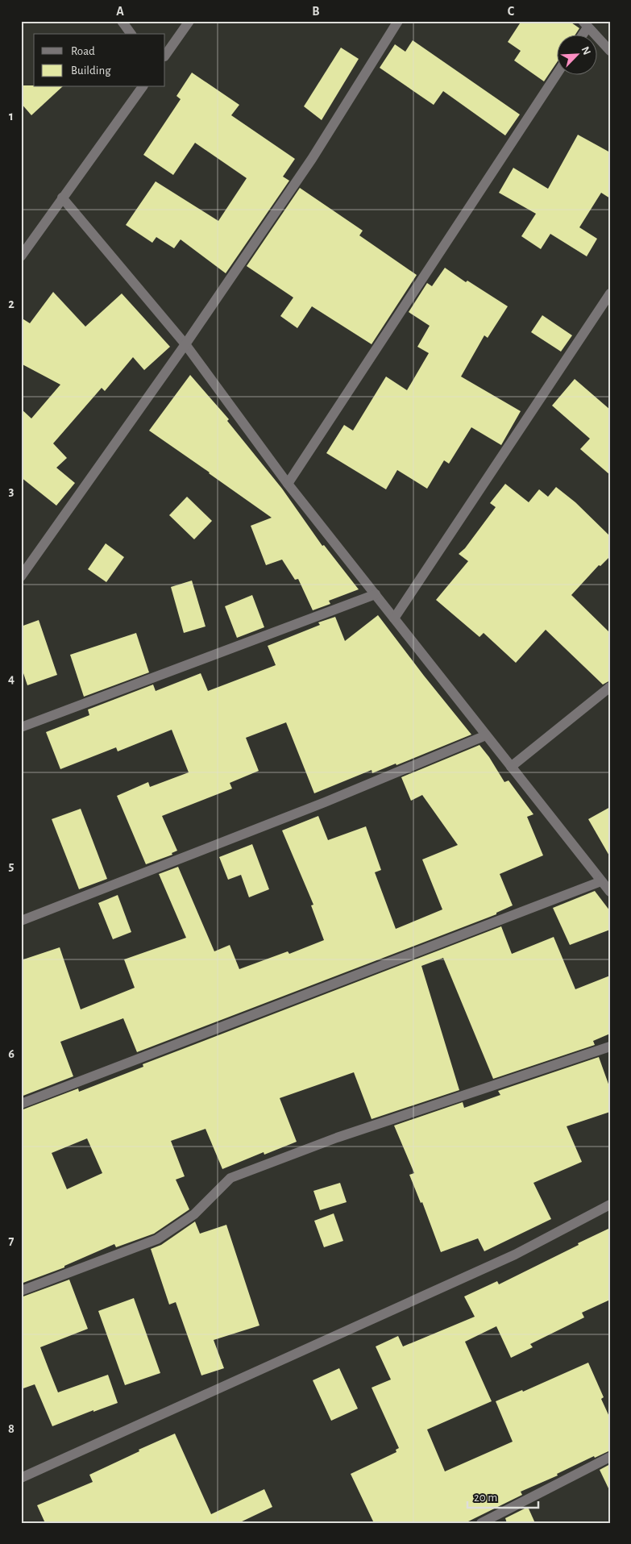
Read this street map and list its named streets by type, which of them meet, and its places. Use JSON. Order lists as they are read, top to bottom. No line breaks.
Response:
{"legend":["Road","Building"],"scale_bar":"20 m","north":"top right","grid":{"columns":["A","B","C"],"rows":["1","2","3","4","5","6","7","8"]}}
